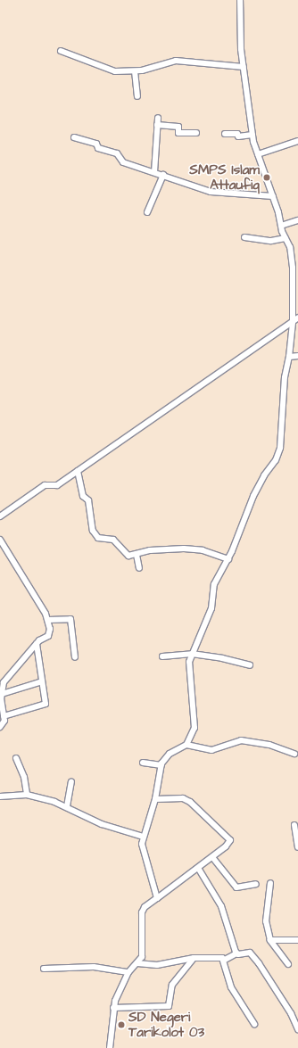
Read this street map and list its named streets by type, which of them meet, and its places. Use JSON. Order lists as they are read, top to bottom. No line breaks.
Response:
{"places":["SMPS Islam Attaufiq","SD Negeri Tarikolot 03"]}
